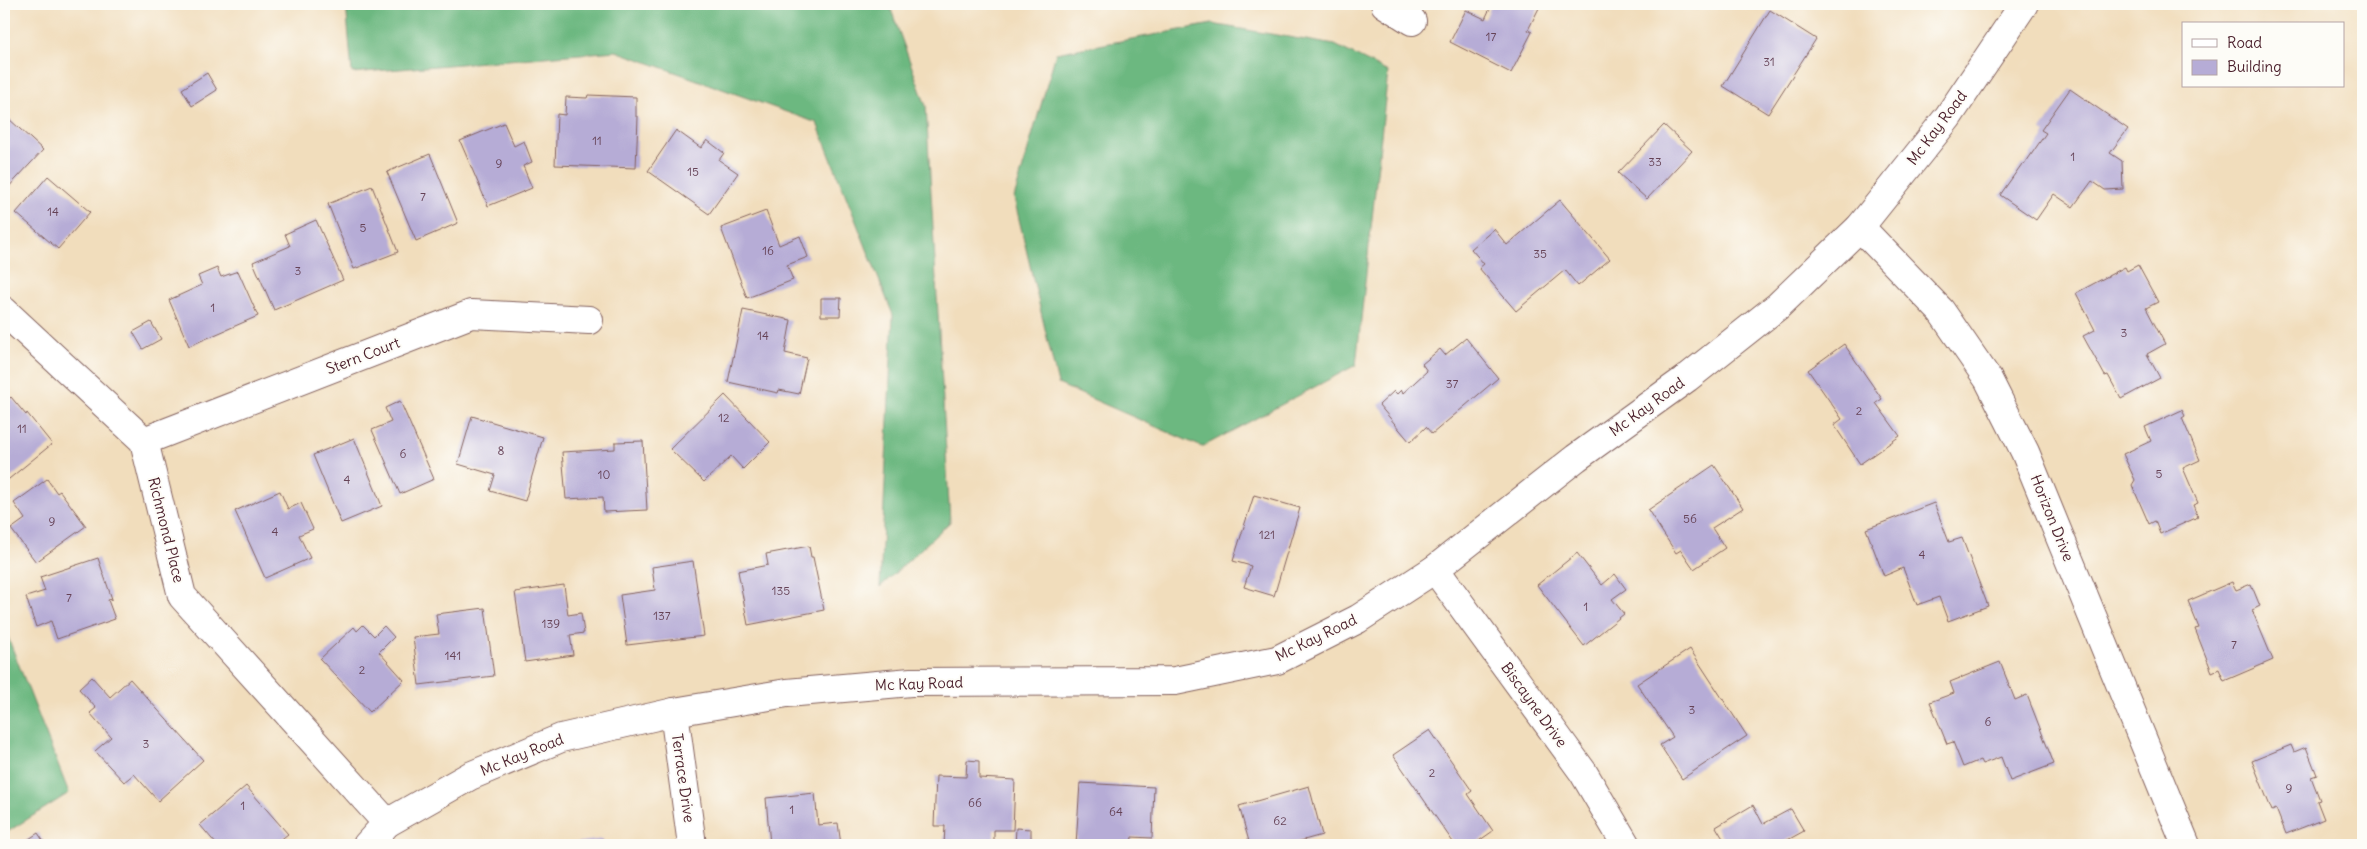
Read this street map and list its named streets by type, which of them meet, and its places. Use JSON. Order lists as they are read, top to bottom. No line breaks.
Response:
{"streets":{"street":["Mc Kay Road","Stern Court","Horizon Drive","Richmond Place","Biscayne Drive","Terrace Drive"]},"crossings":[["Mc Kay Road","Horizon Drive"],["Mc Kay Road","Richmond Place"],["Mc Kay Road","Biscayne Drive"],["Mc Kay Road","Terrace Drive"],["Stern Court","Richmond Place"]],"house_numbers":["17","31","11","1","33","9","15","7","14","5","16","35","3","1","3","14","37","2","12","11","8","6","5","10","4","56","9","4","121","4","135","7","1","137","139","7","141","2","3","6","3","2","9","66","1","1","64","62"],"legend":["Road","Building"]}
